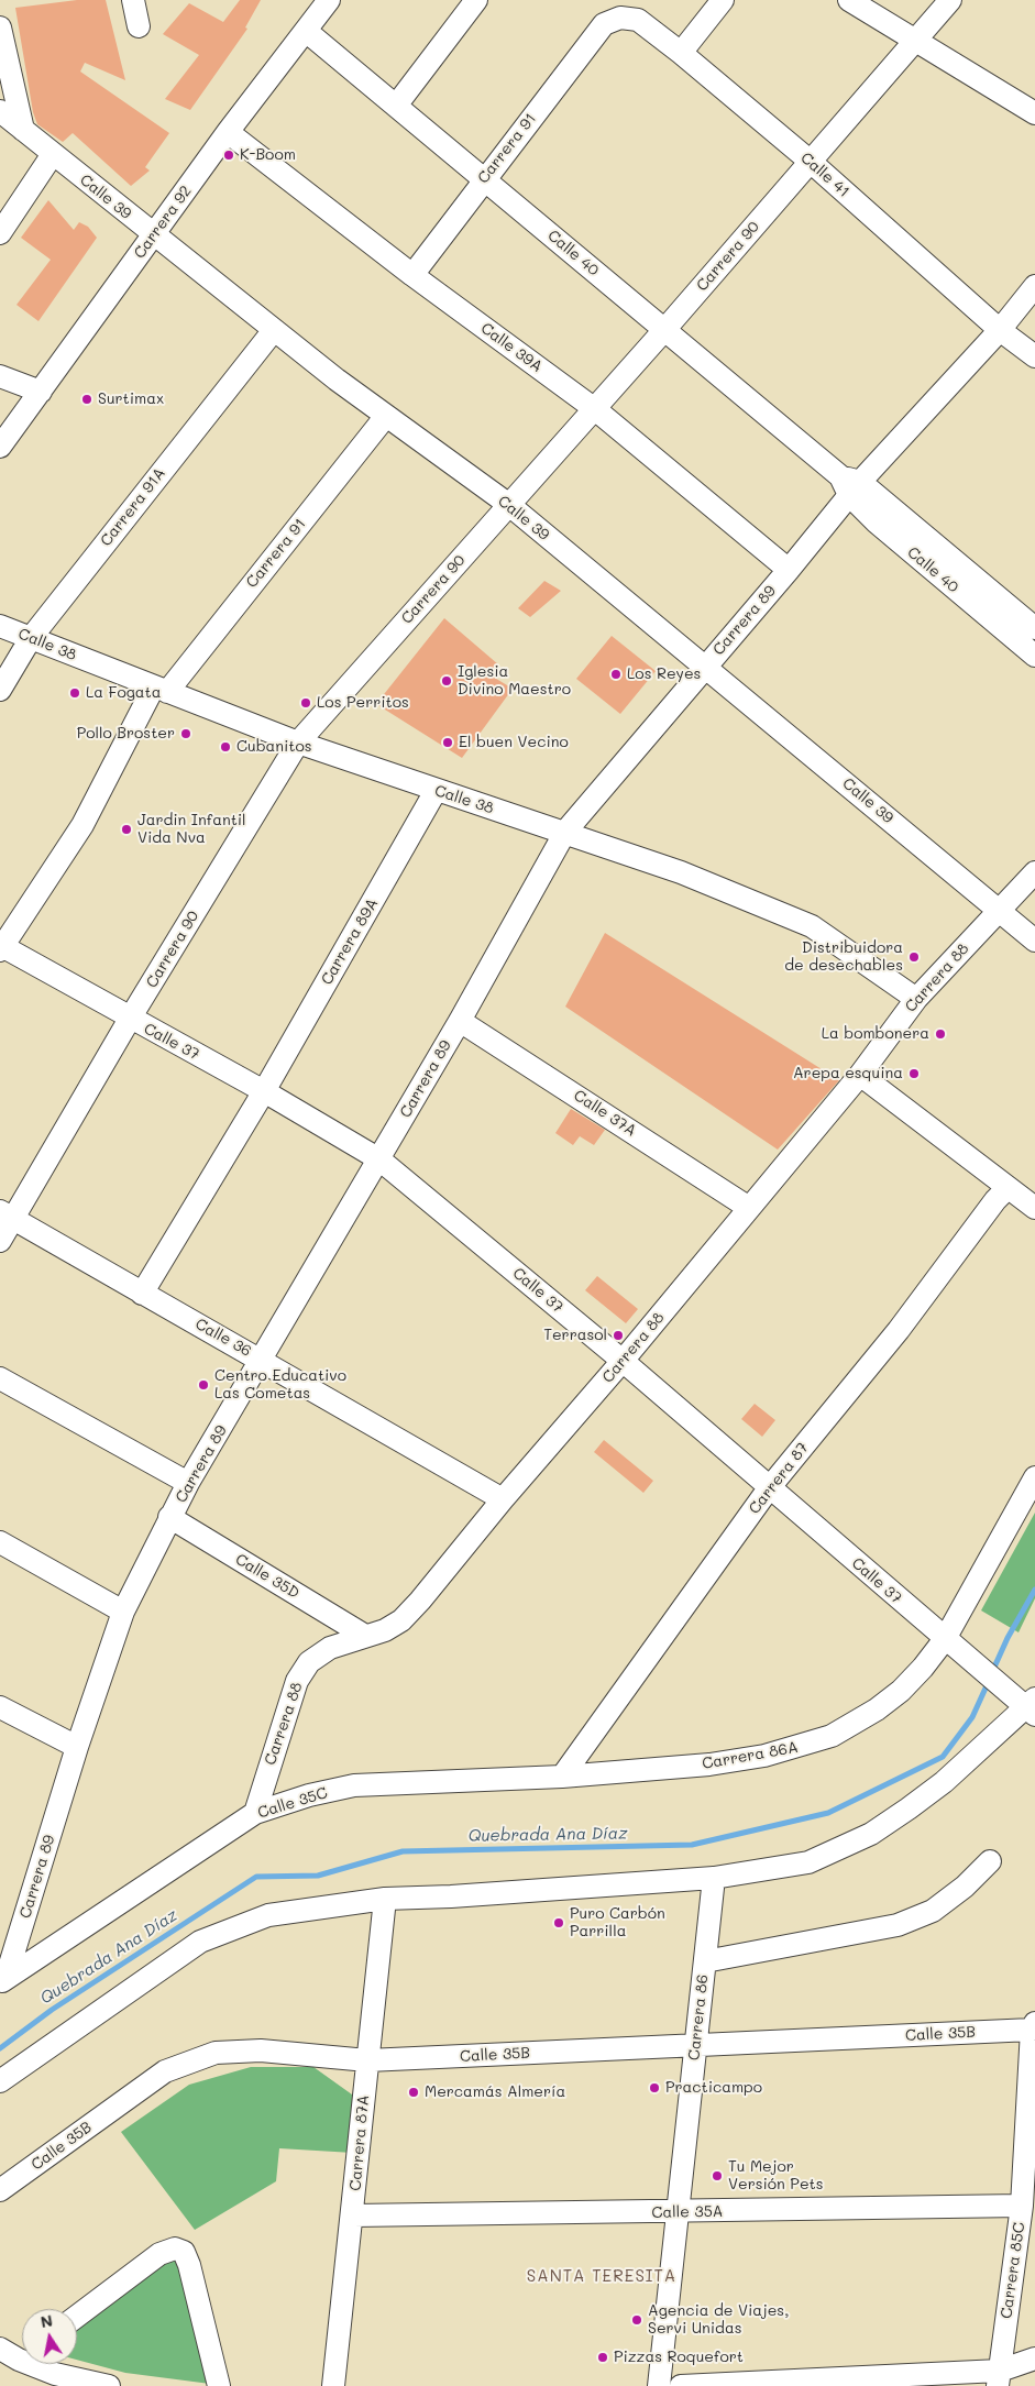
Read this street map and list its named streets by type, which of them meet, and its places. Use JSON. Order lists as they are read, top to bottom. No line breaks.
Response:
{"streets":{"street":["Carrera 91","Calle 41","Calle 39","Carrera 92","Calle 40","Carrera 90","Calle 39A","Carrera 91A","Carrera 89","Calle 38","Carrera 89A","Carrera 88","Calle 37","Calle 37A","Calle 36","Carrera 87","Calle 35D","Carrera 86A","Calle 35C","Carrera 86","Calle 35B","Carrera 87A","Calle 35A","Carrera 85C"]},"crossings":[["Carrera 91","Calle 41"],["Carrera 91","Calle 39"],["Carrera 91","Calle 40"],["Carrera 91","Calle 39A"],["Carrera 91","Calle 38"],["Carrera 91","Calle 37"],["Calle 41","Carrera 90"],["Calle 41","Carrera 89"],["Calle 39","Carrera 92"],["Calle 39","Carrera 90"],["Calle 39","Carrera 91A"],["Calle 39","Carrera 89"],["Calle 39","Carrera 88"],["Carrera 92","Calle 40"],["Carrera 92","Calle 39A"],["Calle 40","Carrera 90"],["Calle 40","Carrera 89"],["Carrera 90","Calle 39A"],["Carrera 90","Calle 38"],["Carrera 90","Calle 37"],["Carrera 90","Calle 36"],["Calle 39A","Carrera 89"],["Carrera 91A","Calle 38"],["Carrera 89","Calle 38"],["Carrera 89","Calle 37"],["Carrera 89","Calle 37A"],["Carrera 89","Calle 36"],["Carrera 89","Calle 35D"],["Carrera 89","Calle 35C"],["Calle 38","Carrera 89A"],["Calle 38","Carrera 88"],["Carrera 89A","Calle 37"],["Carrera 89A","Calle 36"],["Carrera 88","Calle 37"],["Carrera 88","Calle 37A"],["Carrera 88","Calle 36"],["Carrera 88","Calle 35D"],["Carrera 88","Calle 35C"],["Calle 37","Carrera 87"],["Calle 37","Carrera 86A"],["Carrera 87","Carrera 86A"],["Carrera 87","Calle 35C"],["Carrera 86A","Calle 35C"],["Carrera 86","Calle 35B"],["Carrera 86","Calle 35A"],["Calle 35B","Carrera 87A"],["Calle 35B","Carrera 85C"],["Carrera 87A","Calle 35A"],["Calle 35A","Carrera 85C"]],"districts":["SANTA TERESITA"],"water":["Quebrada Ana Díaz"],"places":["K-Boom","Surtimax","Los Reyes","Iglesia Divino Maestro","La Fogata","Los Perritos","Pollo Broster","El buen Vecino","Cubanitos","Jardin Infantil Vida Nva","Distribuidora de desechables","La bombonera","Arepa esquina","Terrasol","Centro Educativo Las Cometas","Puro Carbón Parrilla","Practicampo","Mercamás Almería","Tu Mejor Versión Pets","Agencia de Viajes, Servi Unidas","Pizzas Roquefort"],"north":"top"}
